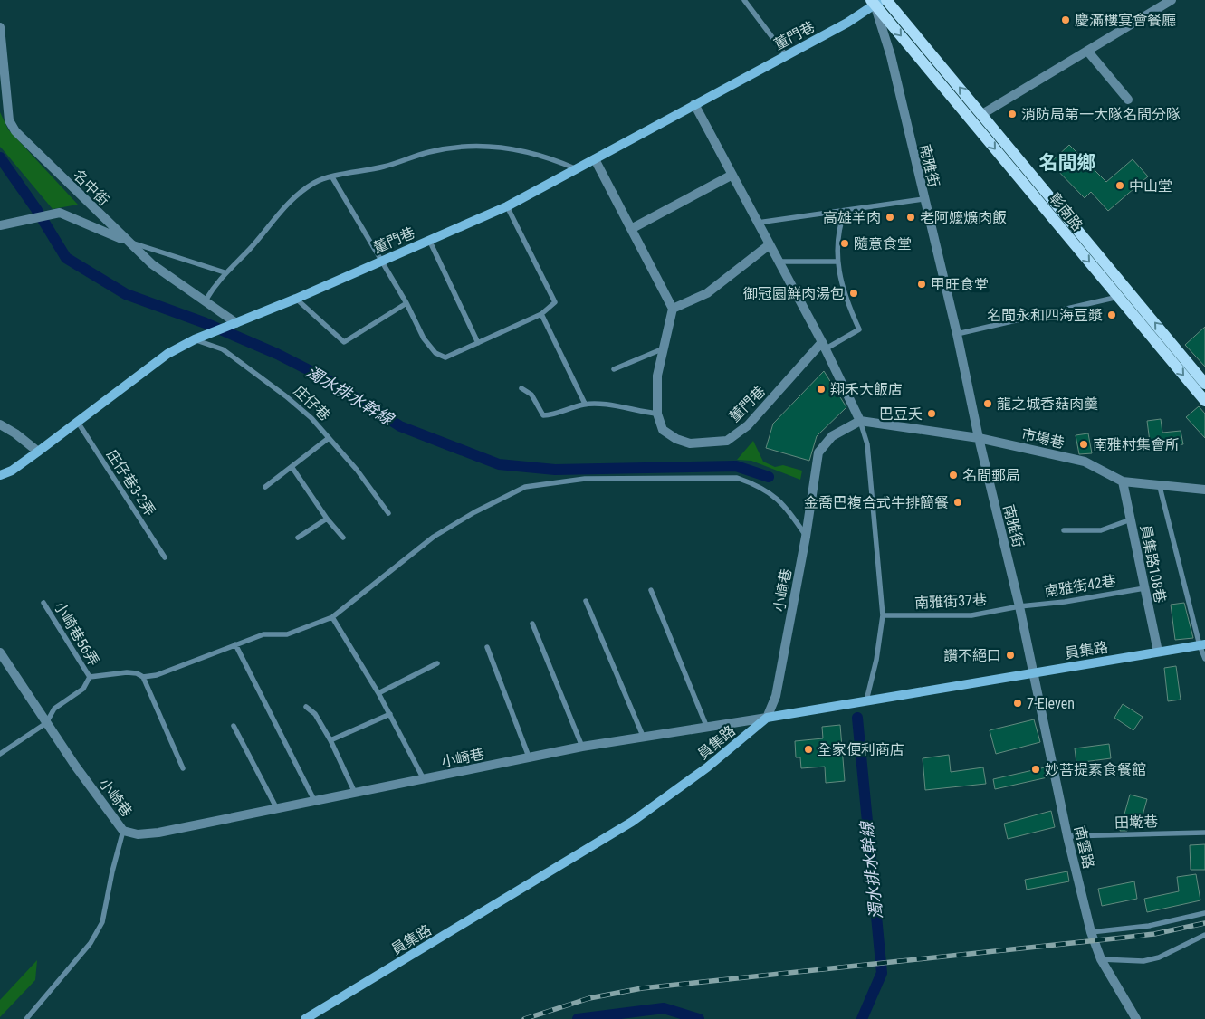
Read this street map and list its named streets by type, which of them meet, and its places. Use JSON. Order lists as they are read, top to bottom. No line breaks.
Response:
{"streets":{"main road":["彰南路"],"street":["董門巷","南雅街","名中街","市場巷","員集路108巷","小崎巷","員集路","南雲路"],"lane":["庄仔巷","庄仔巷3-2弄","南雅街42巷","南雅街37巷","小崎巷56弄","田墘巷"]},"crossings":[["董門巷","南雅街"],["董門巷","名中街"],["董門巷","彰南路"],["董門巷","庄仔巷"],["南雅街","彰南路"],["南雅街","市場巷"],["南雅街","南雅街42巷"],["南雅街","南雅街37巷"],["南雅街","員集路"],["南雅街","南雲路"],["市場巷","員集路108巷"],["員集路108巷","南雅街42巷"],["員集路108巷","員集路"],["南雅街42巷","南雅街37巷"],["小崎巷","員集路"],["員集路","南雲路"],["田墘巷","南雲路"]],"districts":["名間鄉"],"water":["濁水排水幹線"],"places":["慶滿樓宴會餐廳","消防局第一大隊名間分隊","中山堂","高雄羊肉","老阿嬤爌肉飯","隨意食堂","甲旺食堂","御冠園鮮肉湯包","名間永和四海豆漿","翔禾大飯店","龍之城香菇肉羹","巴豆夭","南雅村集會所","名間郵局","金喬巴複合式牛排簡餐","讚不絕口","7-Eleven","全家便利商店","妙菩提素食餐館"]}
